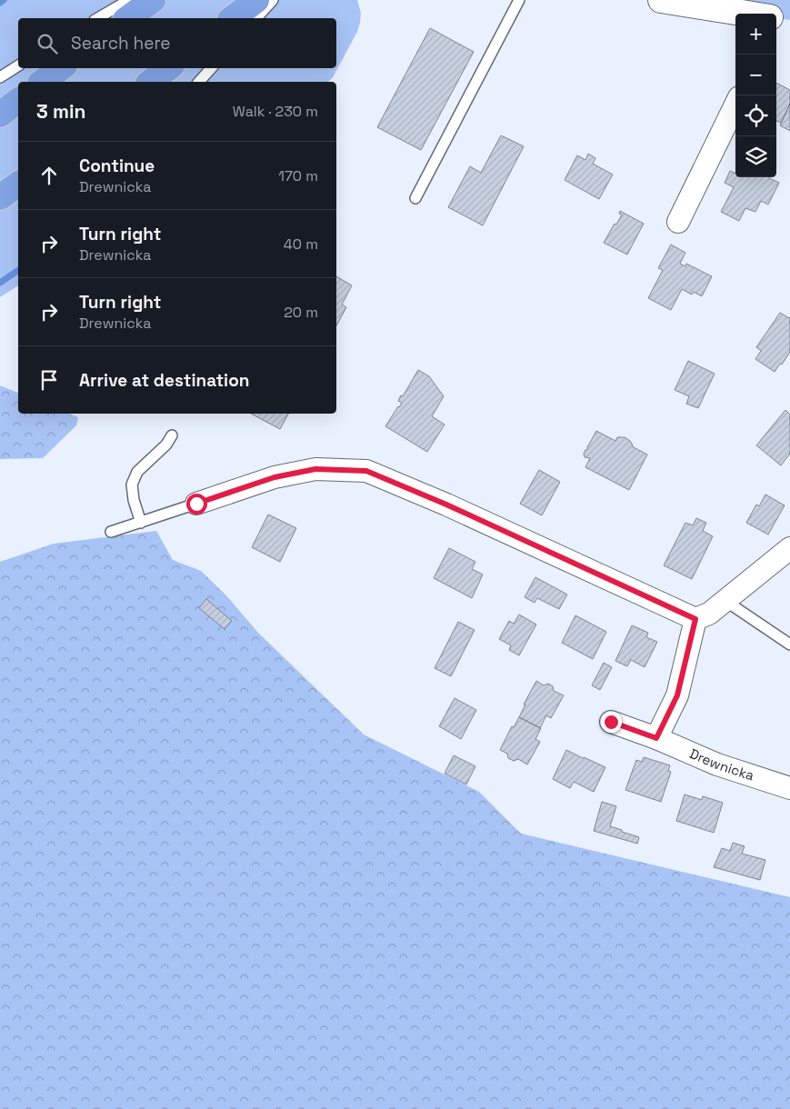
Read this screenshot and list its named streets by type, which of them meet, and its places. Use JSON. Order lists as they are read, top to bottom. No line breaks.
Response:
{"streets":{"street":["Drewnicka"]},"page":{"map_buttons":["+","−"],"search":"Search here","heading":["3 min","Walk · 230 m"],"list":[["Continue","Drewnicka","170 m"],["Turn right","Drewnicka","40 m"],["Turn right","Drewnicka","20 m"],"Arrive at destination"]}}
